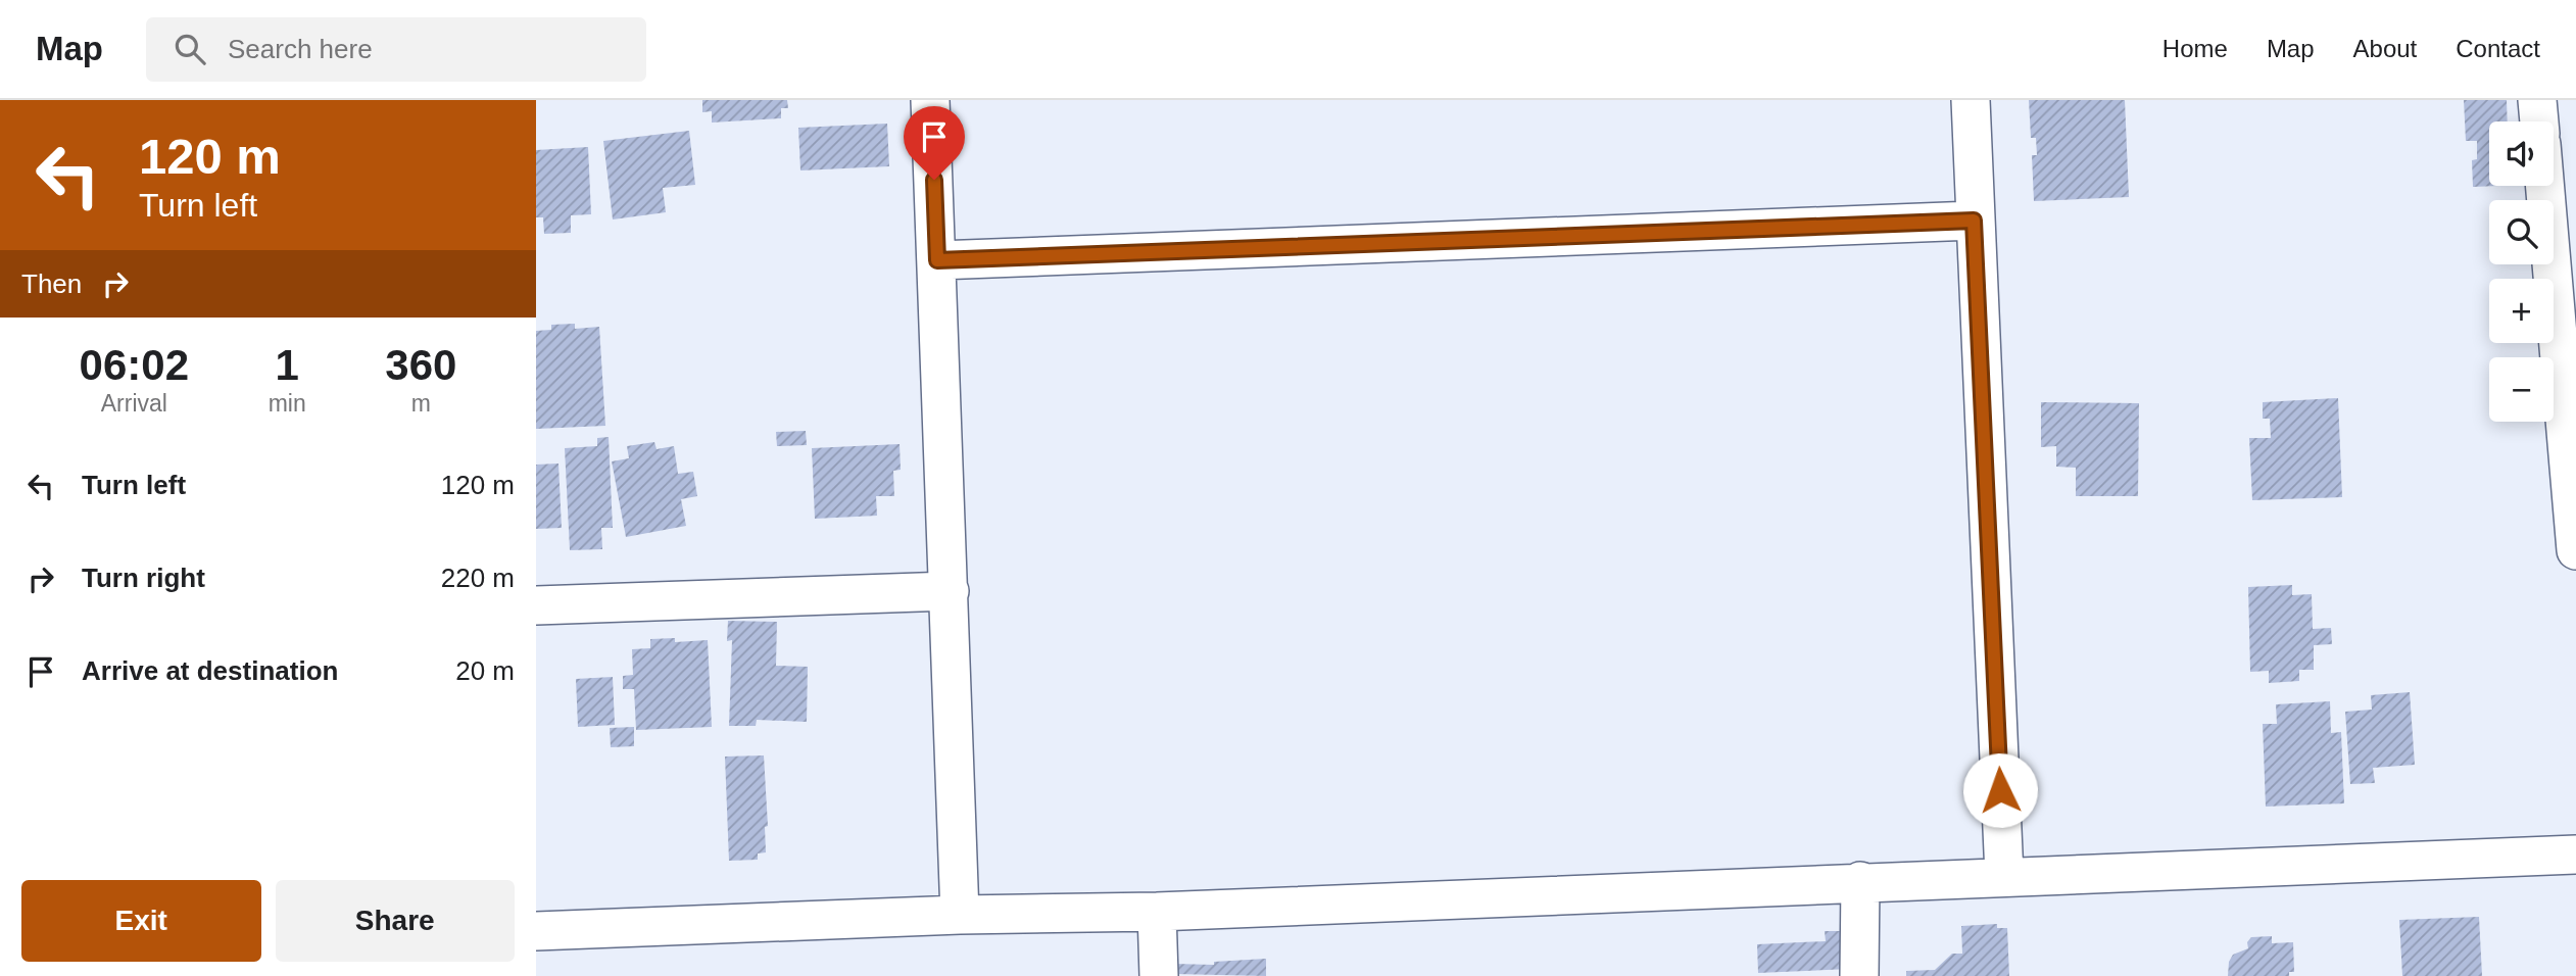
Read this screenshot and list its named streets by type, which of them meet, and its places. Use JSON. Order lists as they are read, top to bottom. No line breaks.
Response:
{"page":{"header":"Map","search":"Search here","nav":["Home","Map","About","Contact"],"turn":["120 m","Turn left"],"map_buttons":["+","−"],"then":"Then","eta":["06:02","Arrival","1","min","360","m"],"list":[{"name":"Turn left","value":"120 m"},{"name":"Turn right","value":"220 m"},{"name":"Arrive at destination","value":"20 m"}],"buttons":["Exit","Share"]}}
